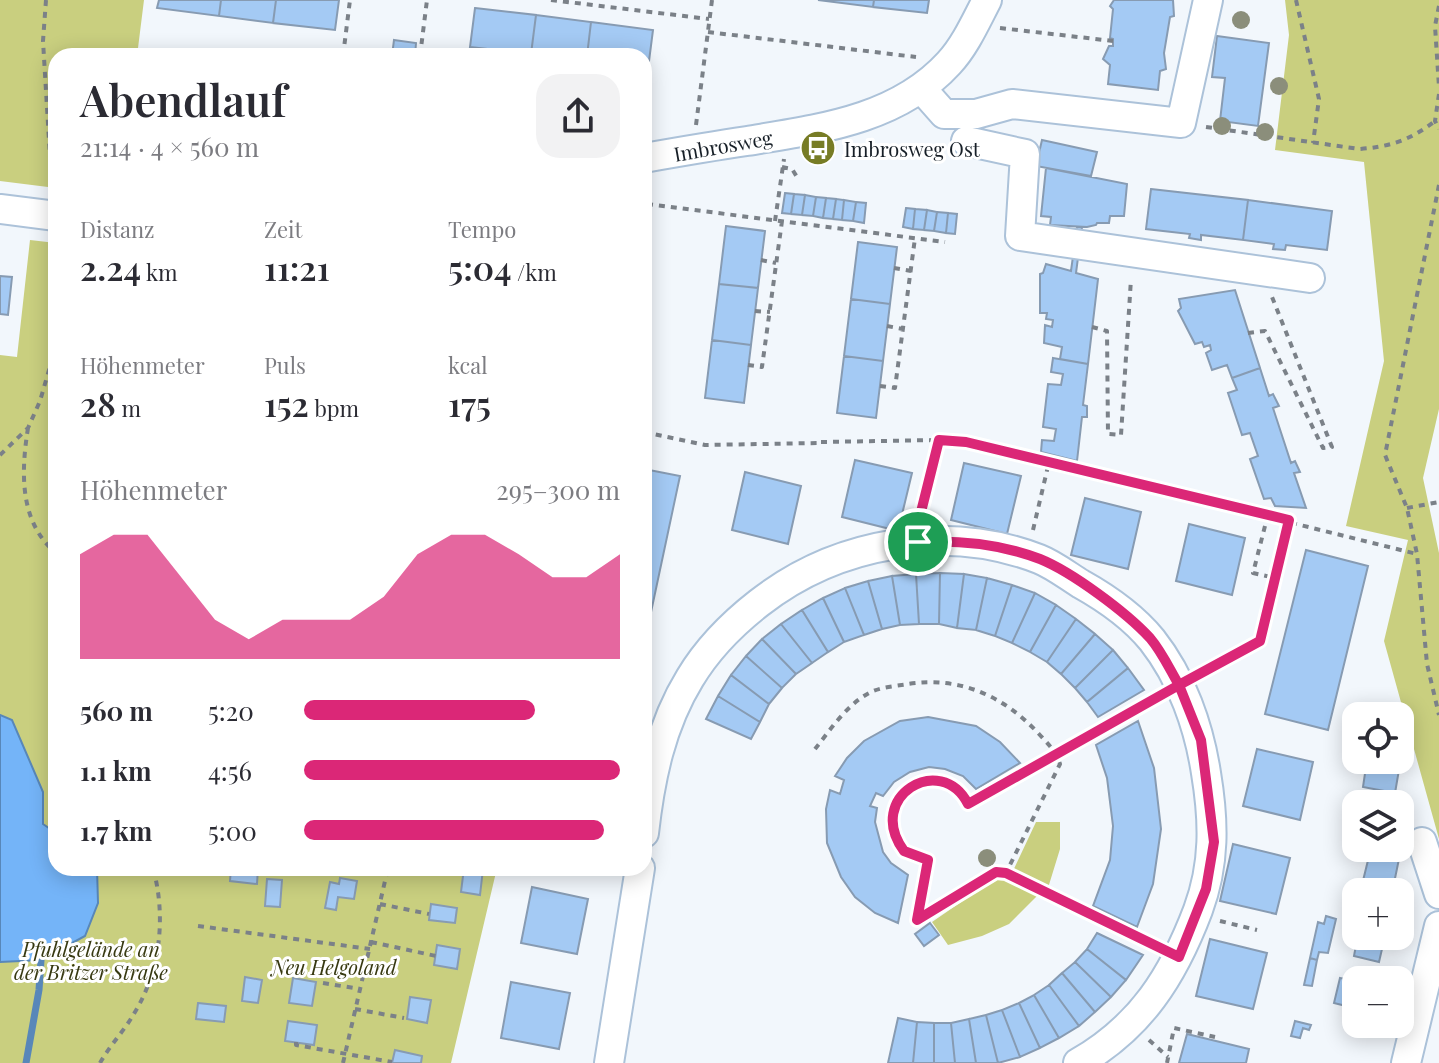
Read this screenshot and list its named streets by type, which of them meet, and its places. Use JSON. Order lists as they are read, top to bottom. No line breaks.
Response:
{"streets":{"street":["Imbrosweg"]},"parks":["Pfuhlgelände an der Britzer Straße","Neu Helgoland"],"places":{"bus stop":["Imbrosweg Ost"]},"page":{"heading":["Abendlauf","21:14 · 4 × 560 m"],"stats":[["Distanz","2.24 km"],["Zeit","11:21"],["Tempo","5:04 /km"],["Höhenmeter","28 m"],["Puls","152 bpm"],["kcal","175"]],"chart":["Höhenmeter","295–300 m"],"list":[{"name":"560 m","note":"5:20"},{"name":"1.1 km","note":"4:56"},{"name":"1.7 km","note":"5:00"}],"map_buttons":["+","−"]}}
